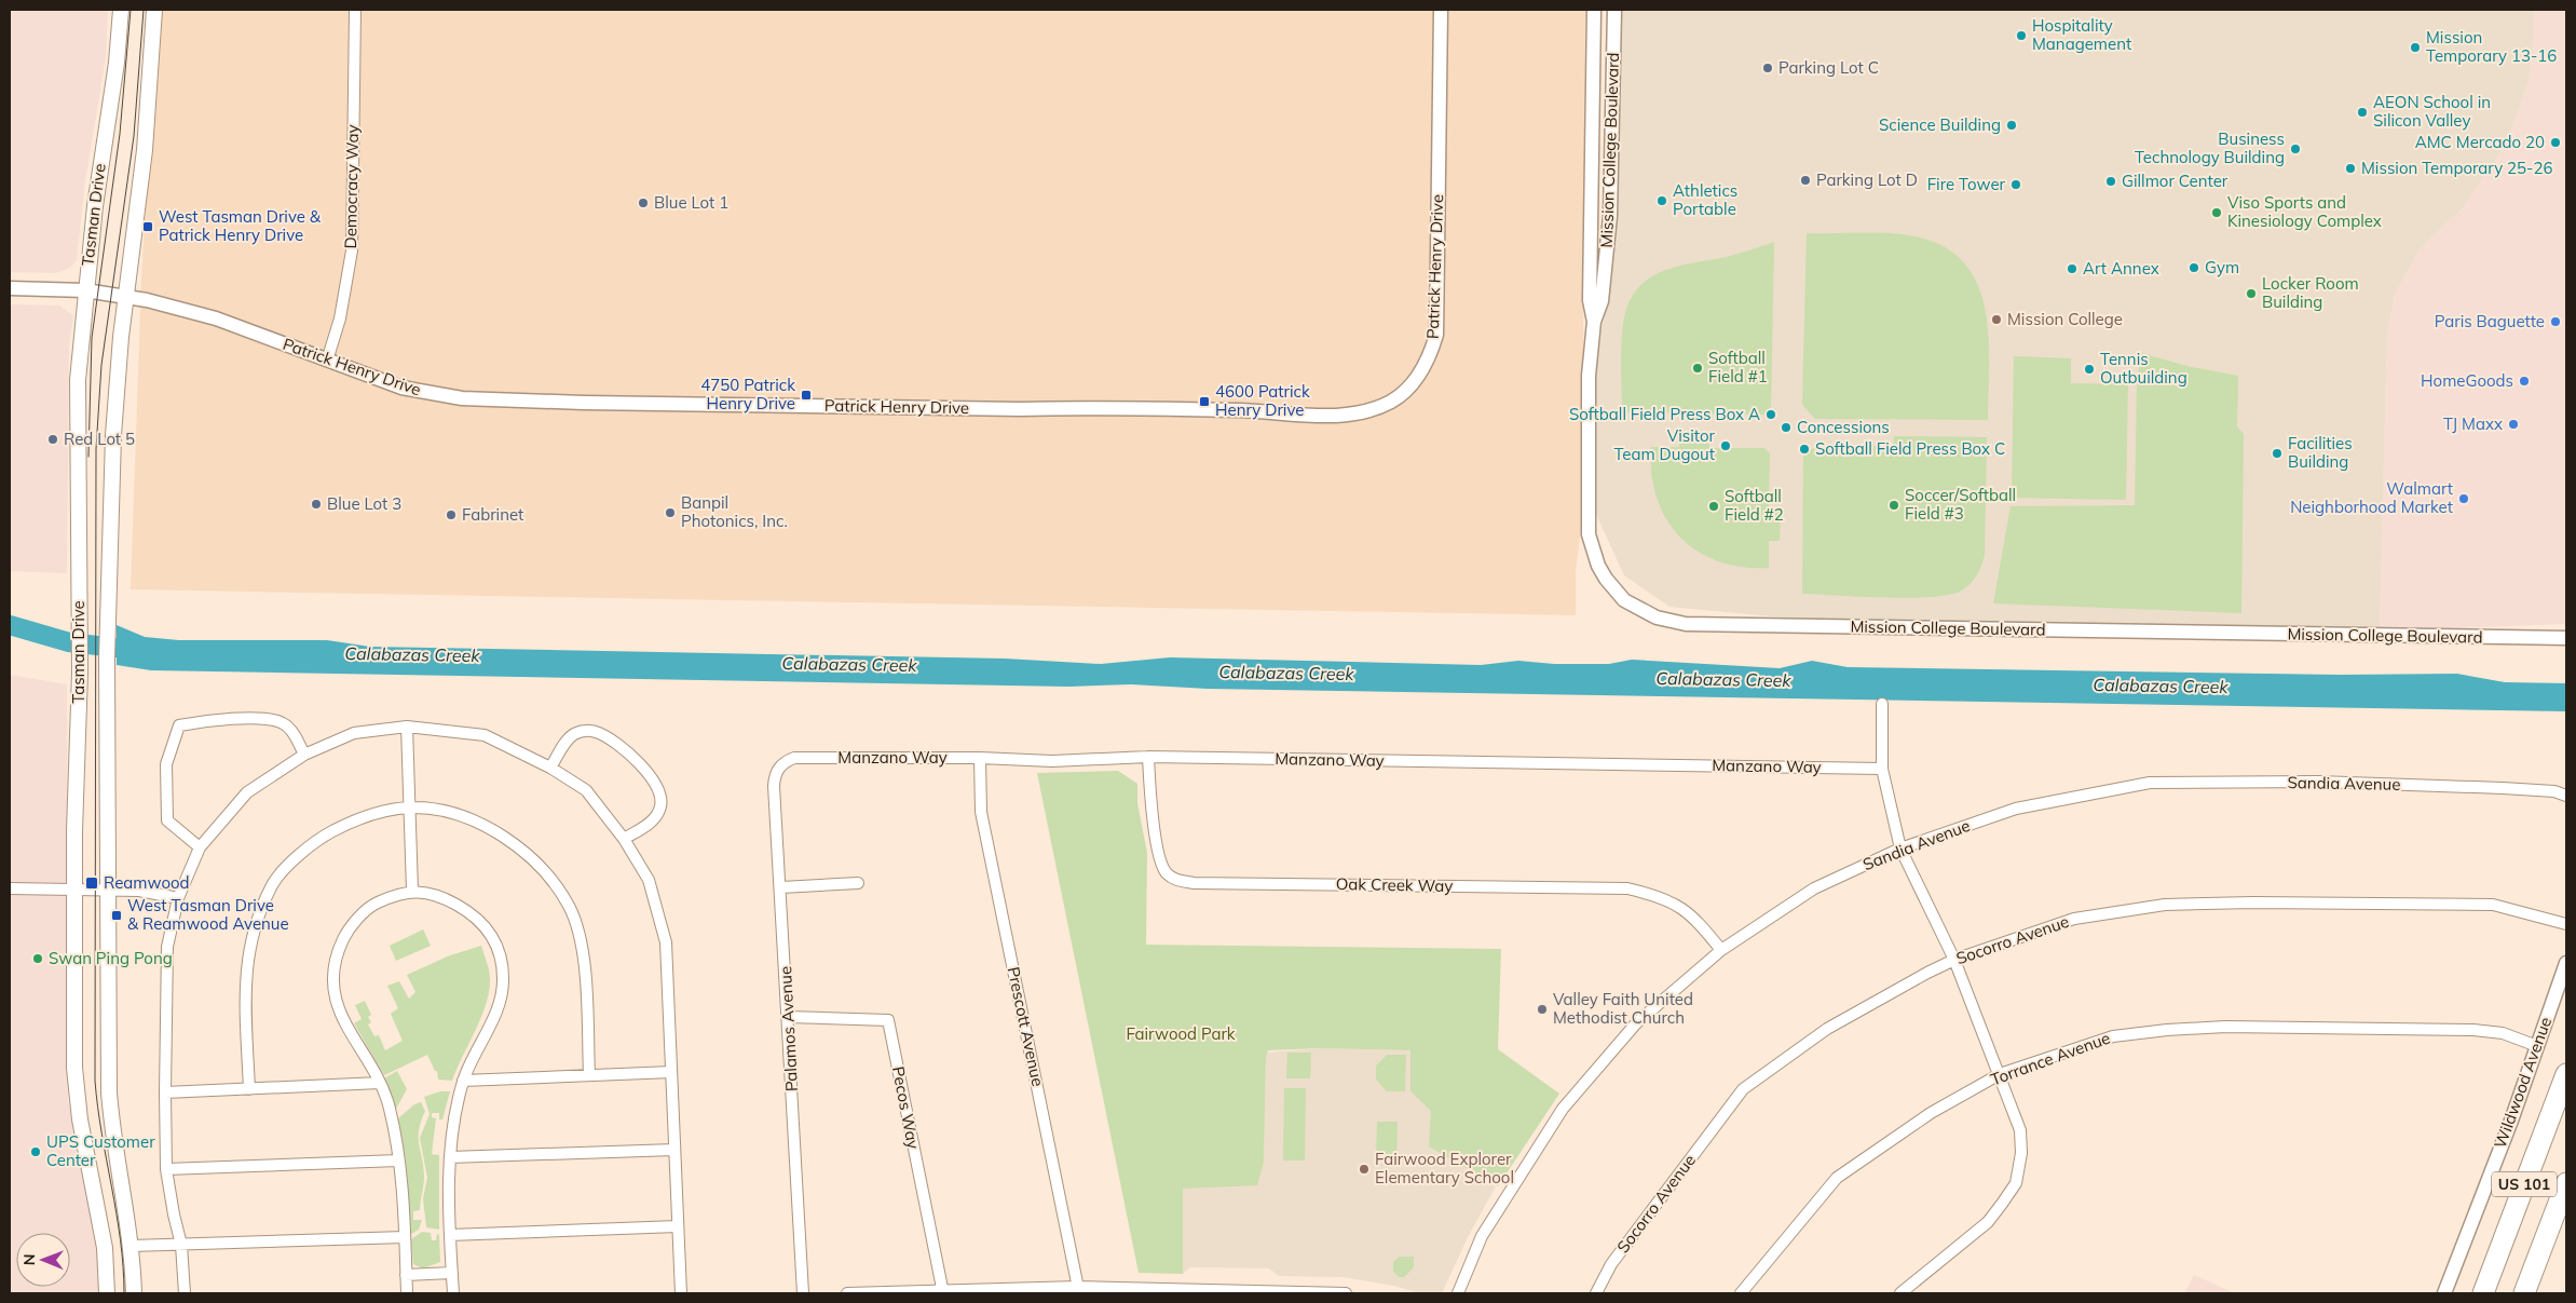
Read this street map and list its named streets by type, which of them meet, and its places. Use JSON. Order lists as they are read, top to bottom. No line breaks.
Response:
{"streets":{"highway":["US 101"],"main road":["Tasman Drive"],"street":["Mission College Boulevard","Democracy Way","Patrick Henry Drive","Manzano Way","Sandia Avenue","Oak Creek Way","Socorro Avenue","Prescott Avenue","Palamos Avenue","Torrance Avenue","Wildwood Avenue","Pecos Way"]},"crossings":[["Democracy Way","Patrick Henry Drive"],["Tasman Drive","Patrick Henry Drive"],["Manzano Way","Oak Creek Way"],["Manzano Way","Prescott Avenue"],["Manzano Way","Palamos Avenue"],["Sandia Avenue","Oak Creek Way"],["Palamos Avenue","Pecos Way"],["Torrance Avenue","Wildwood Avenue"]],"water":["Calabazas Creek"],"parks":["Fairwood Park"],"places":{"other":["Hospitality Management","Mission Temporary 13-16","Parking Lot C","AEON School in Silicon Valley","Science Building","AMC Mercado 20","Business Technology Building","Mission Temporary 25-26","Parking Lot D","Gillmor Center","Fire Tower","Athletics Portable","Blue Lot 1","Viso Sports and Kinesiology Complex","Gym","Art Annex","Locker Room Building","Mission College","Paris Baguette","Softball Field #1","Tennis Outbuilding","HomeGoods","Softball Field Press Box A","TJ Maxx","Concessions","Red Lot 5","Visitor Team Dugout","Softball Field Press Box C","Facilities Building","Walmart Neighborhood Market","Blue Lot 3","Soccer/Softball Field #3","Softball Field #2","Banpil Photonics, Inc.","Fabrinet","Swan Ping Pong","Valley Faith United Methodist Church","UPS Customer Center","Fairwood Explorer Elementary School"],"transit":["West Tasman Drive & Patrick Henry Drive","4750 Patrick Henry Drive","4600 Patrick Henry Drive","Reamwood","West Tasman Drive & Reamwood Avenue"]},"north":"left"}
